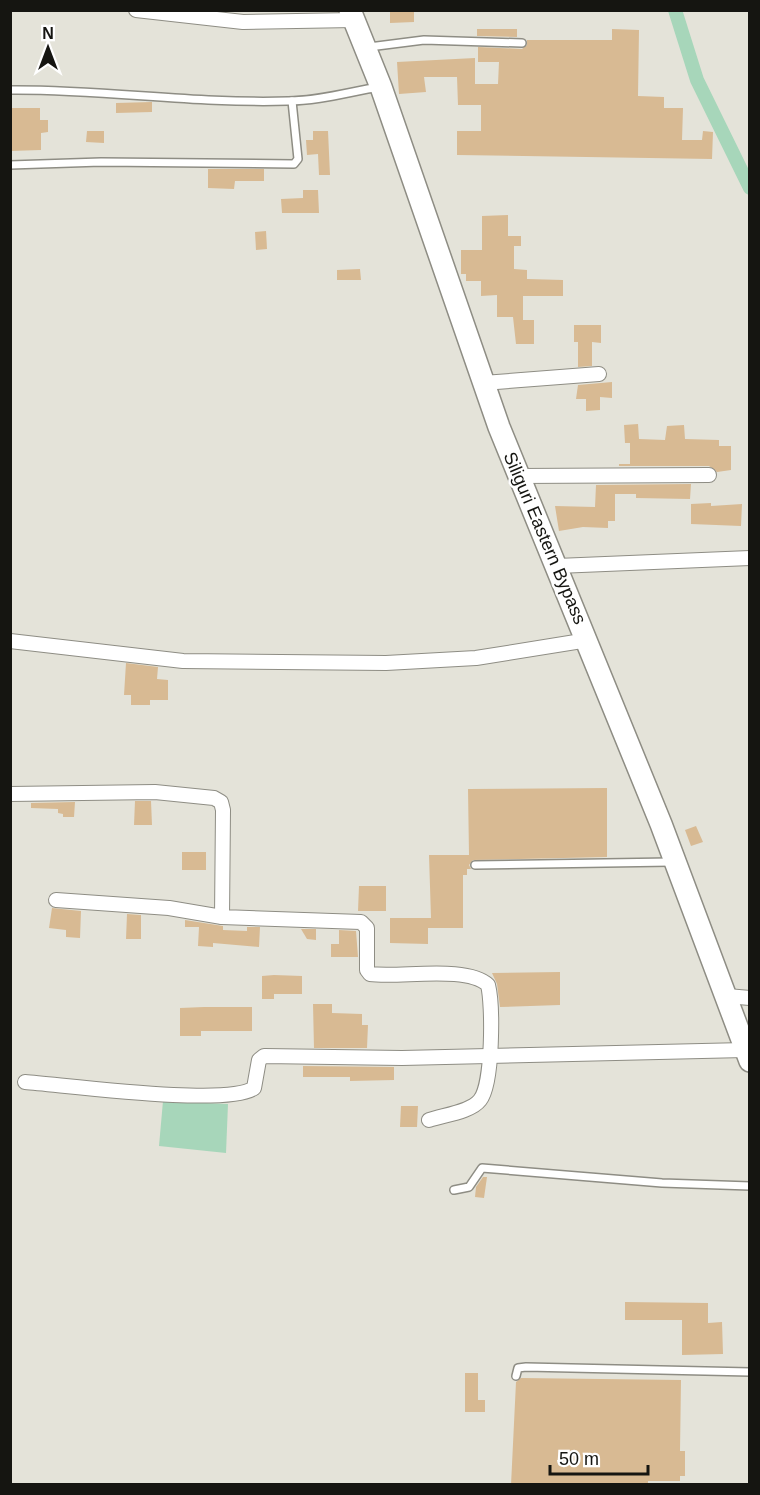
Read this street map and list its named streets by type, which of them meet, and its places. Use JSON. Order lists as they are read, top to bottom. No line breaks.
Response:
{"streets":{"main road":["Siliguri Eastern Bypass"]},"scale_bar":"50 m","north":"top"}
